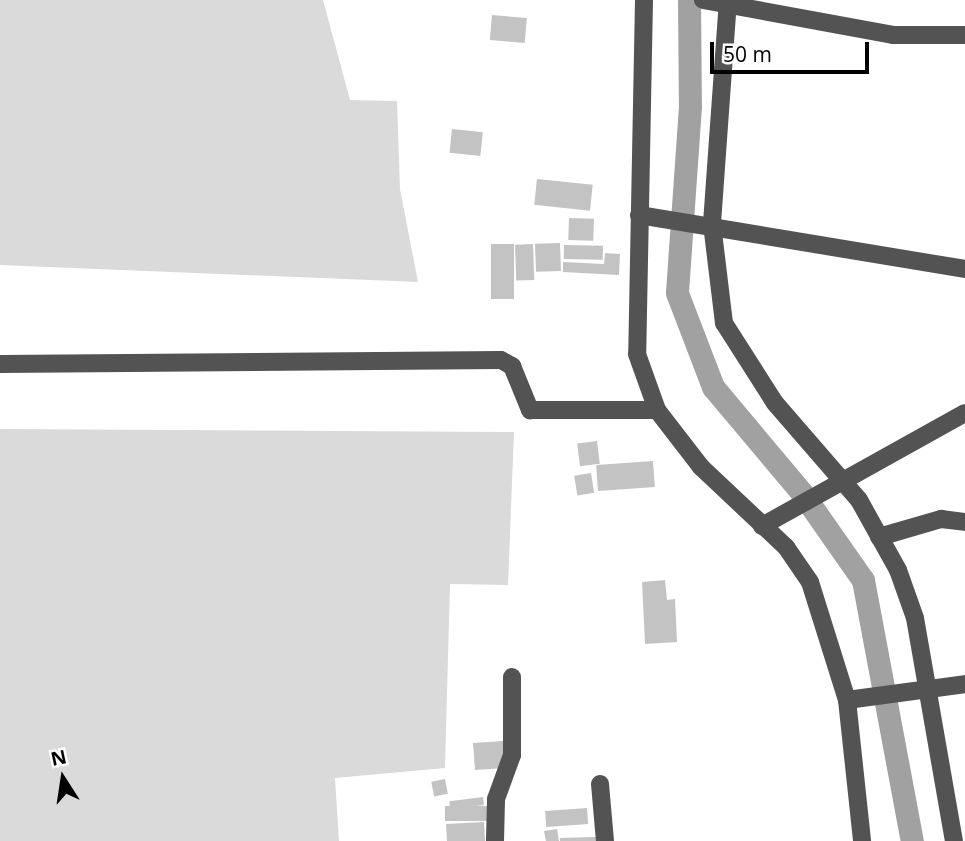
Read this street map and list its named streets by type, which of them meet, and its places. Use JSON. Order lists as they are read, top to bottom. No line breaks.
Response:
{"scale_bar":"50 m","north":"top"}
